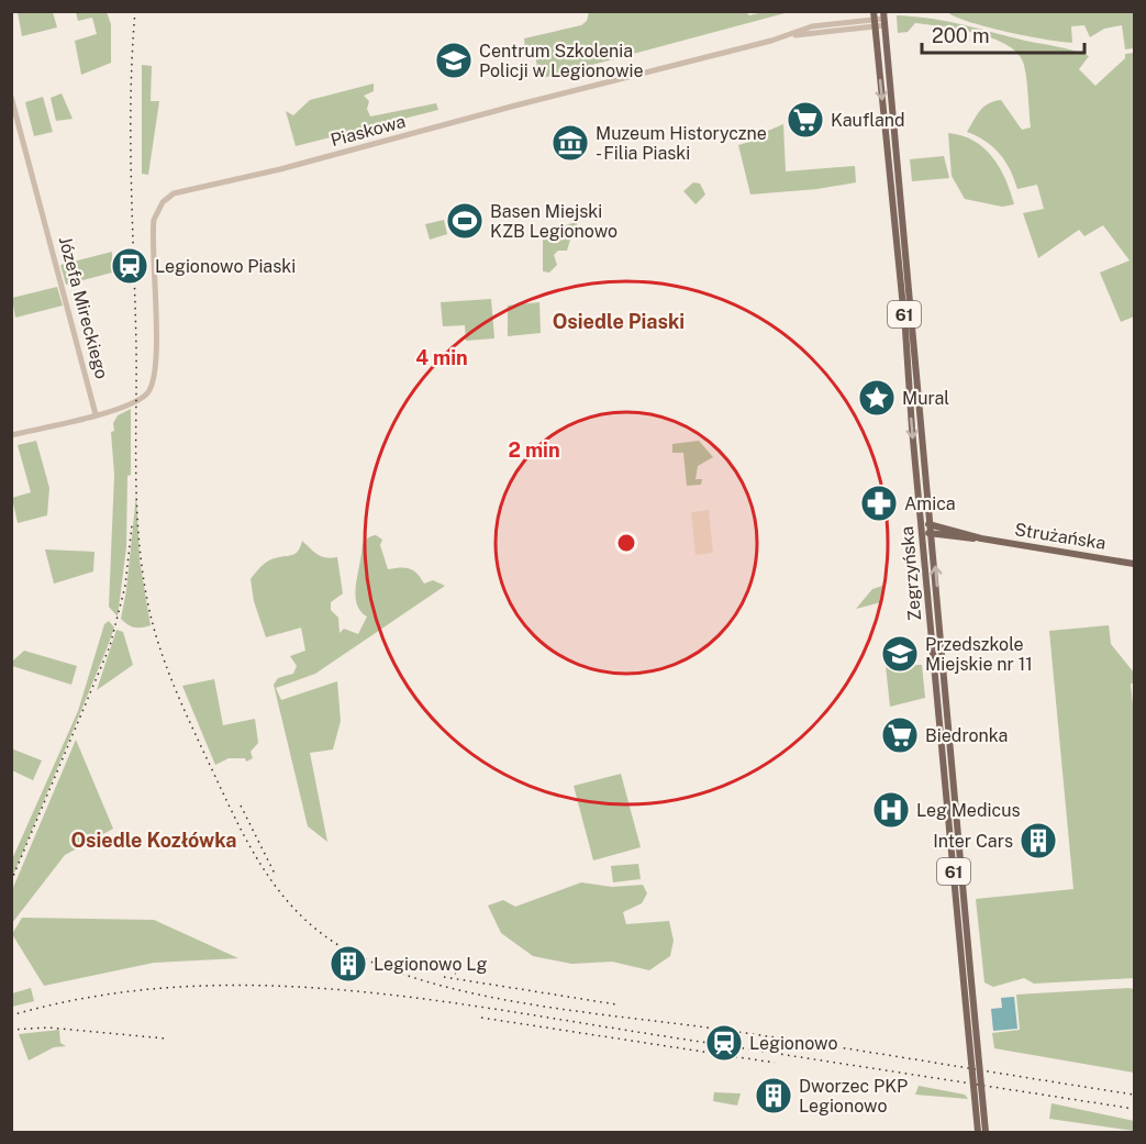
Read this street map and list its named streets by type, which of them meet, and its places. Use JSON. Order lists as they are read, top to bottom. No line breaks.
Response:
{"streets":{"main road":["61","Strużańska","Zegrzyńska"],"street":["Piaskowa","Józefa Mireckiego"]},"crossings":[["Piaskowa","Józefa Mireckiego"],["Piaskowa","Zegrzyńska"],["Strużańska","Zegrzyńska"]],"districts":["Osiedle Piaski","Osiedle Kozłówka"],"places":{"school or university":["Centrum Szkolenia Policji w Legionowie","Przedszkole Miejskie nr 11"],"supermarket":["Kaufland","Biedronka"],"museum":["Muzeum Historyczne - Filia Piaski"],"sports":["Basen Miejski KZB Legionowo"],"station":["Legionowo Piaski","Legionowo"],"place":["Mural"],"pharmacy":["Amica"],"hospital":["Leg Medicus"],"building":["Inter Cars","Legionowo Lg","Dworzec PKP Legionowo"]},"scale_bar":"200 m","rings":["4 min","2 min"]}
